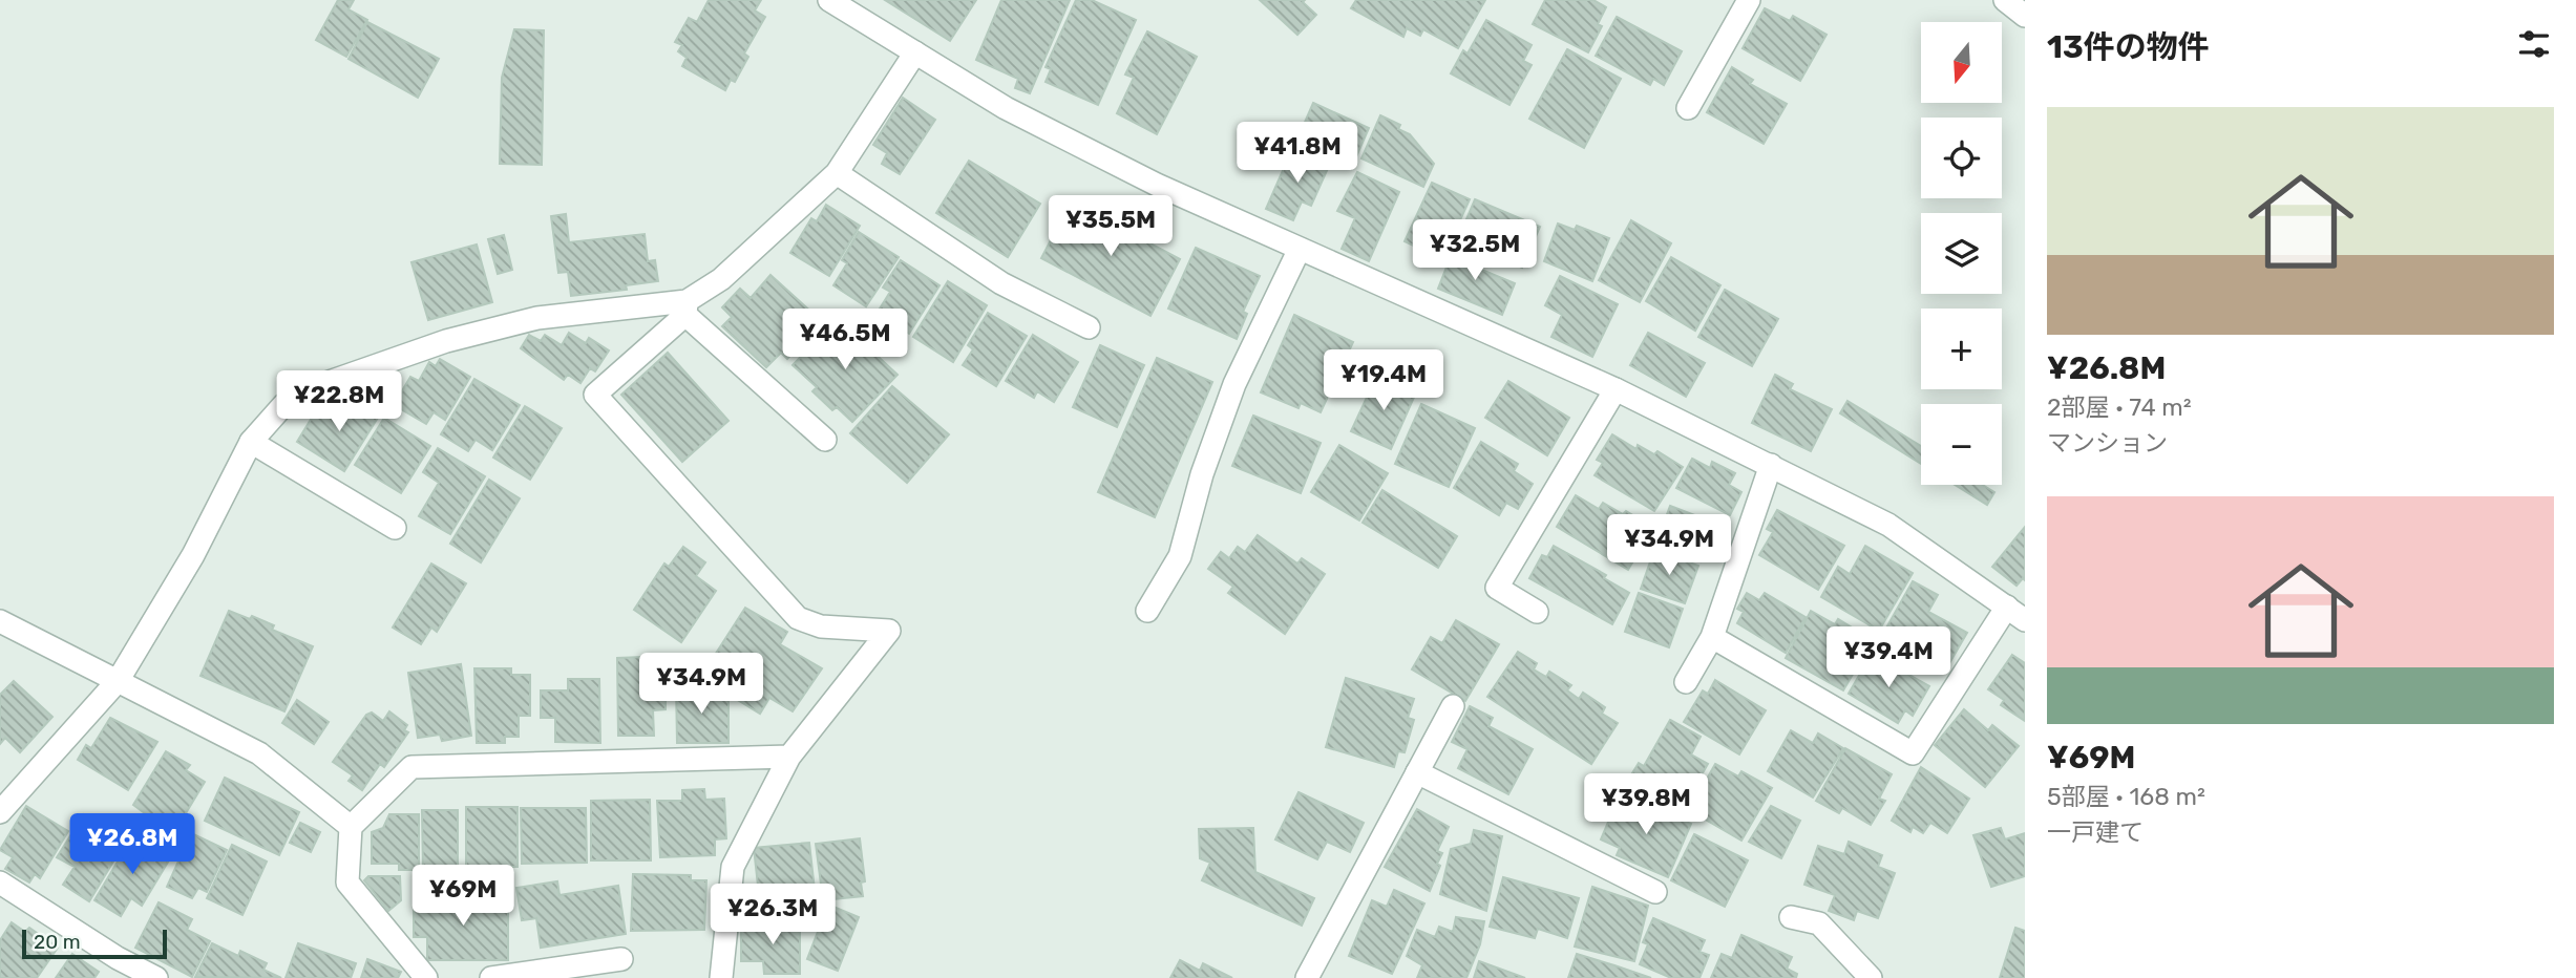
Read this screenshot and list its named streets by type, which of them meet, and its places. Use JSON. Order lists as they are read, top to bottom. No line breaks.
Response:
{"scale_bar":"20 m","north":"bottom","page":{"heading":"13件の物件","map_buttons":["+","−"],"list":[{"name":"¥26.8M","note":"2部屋 · 74 m² · マンション"},{"name":"¥69M","note":"5部屋 · 168 m² · 一戸建て"}],"price":["¥41.8M","¥35.5M","¥32.5M","¥46.5M","¥19.4M","¥22.8M","¥34.9M","¥39.4M","¥34.9M","¥39.8M","¥26.8M","¥69M","¥26.3M"],"scale":"20 m"}}
